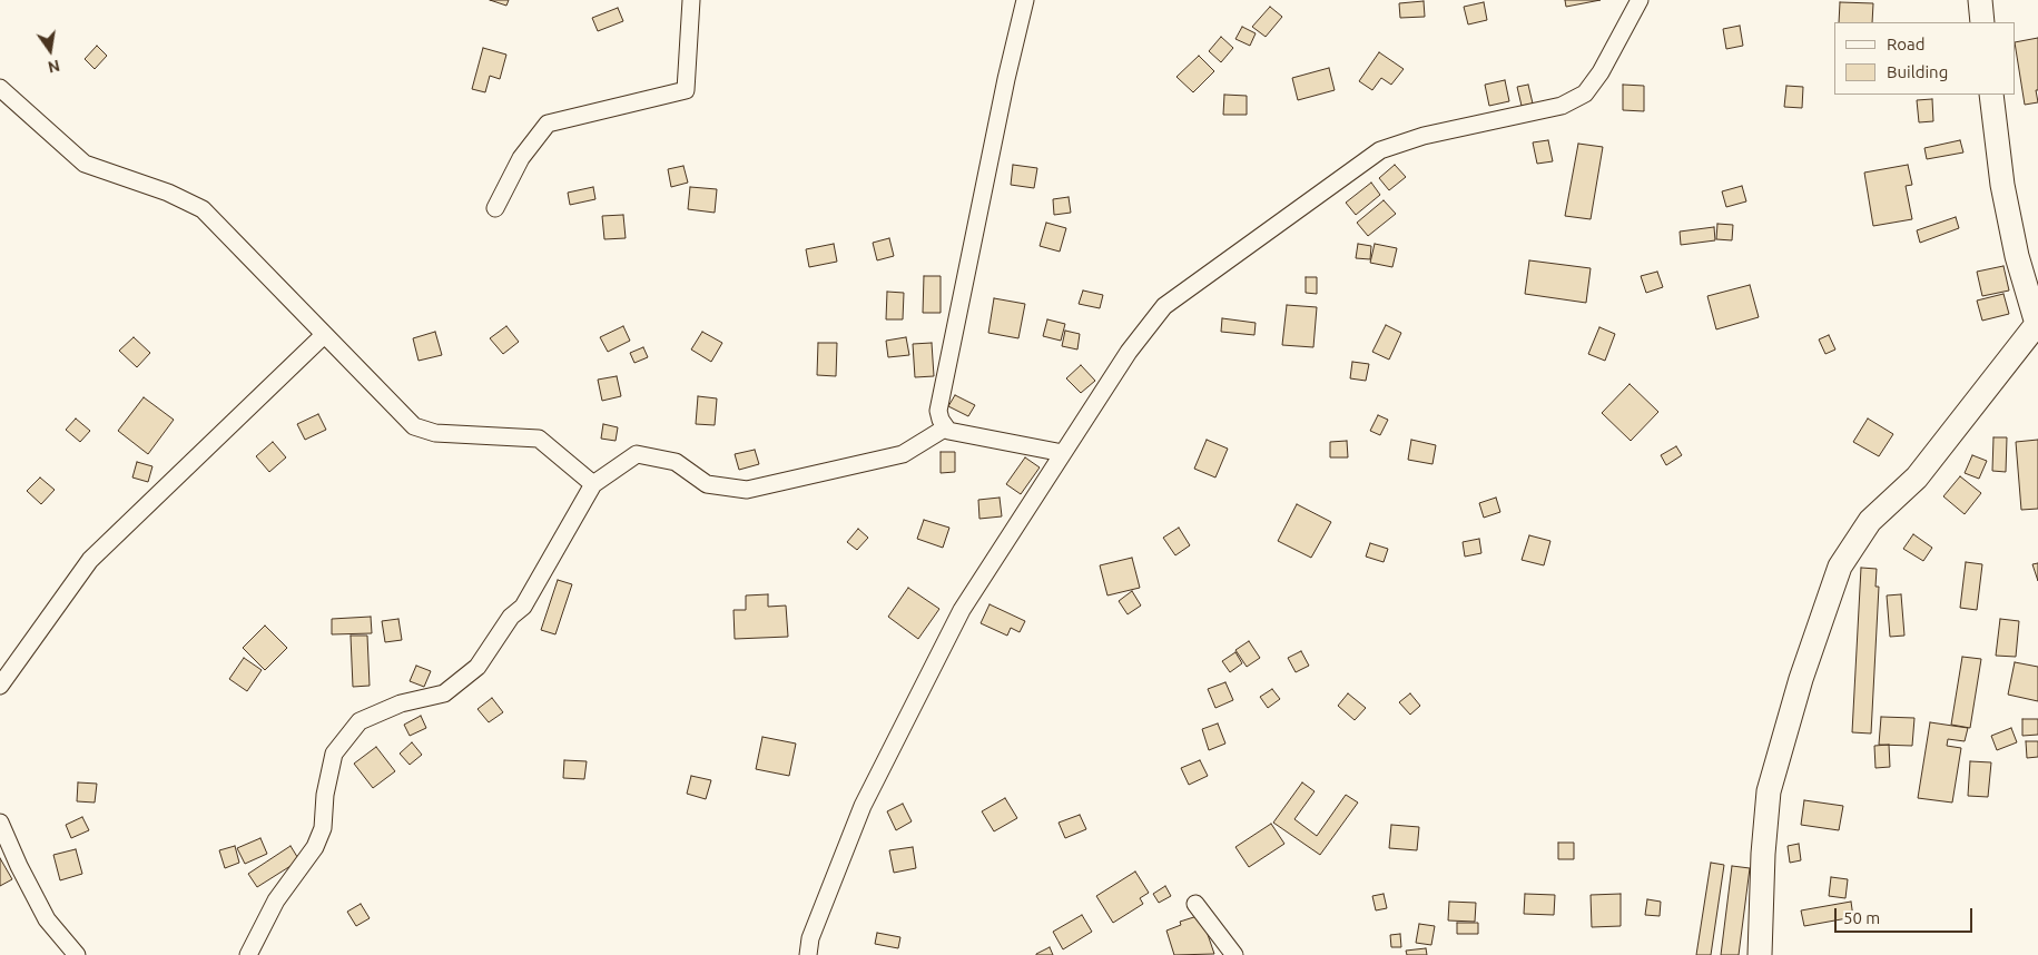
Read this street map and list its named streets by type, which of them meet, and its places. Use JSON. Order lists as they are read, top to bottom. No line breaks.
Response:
{"legend":["Road","Building"],"scale_bar":"50 m","north":"bottom"}
